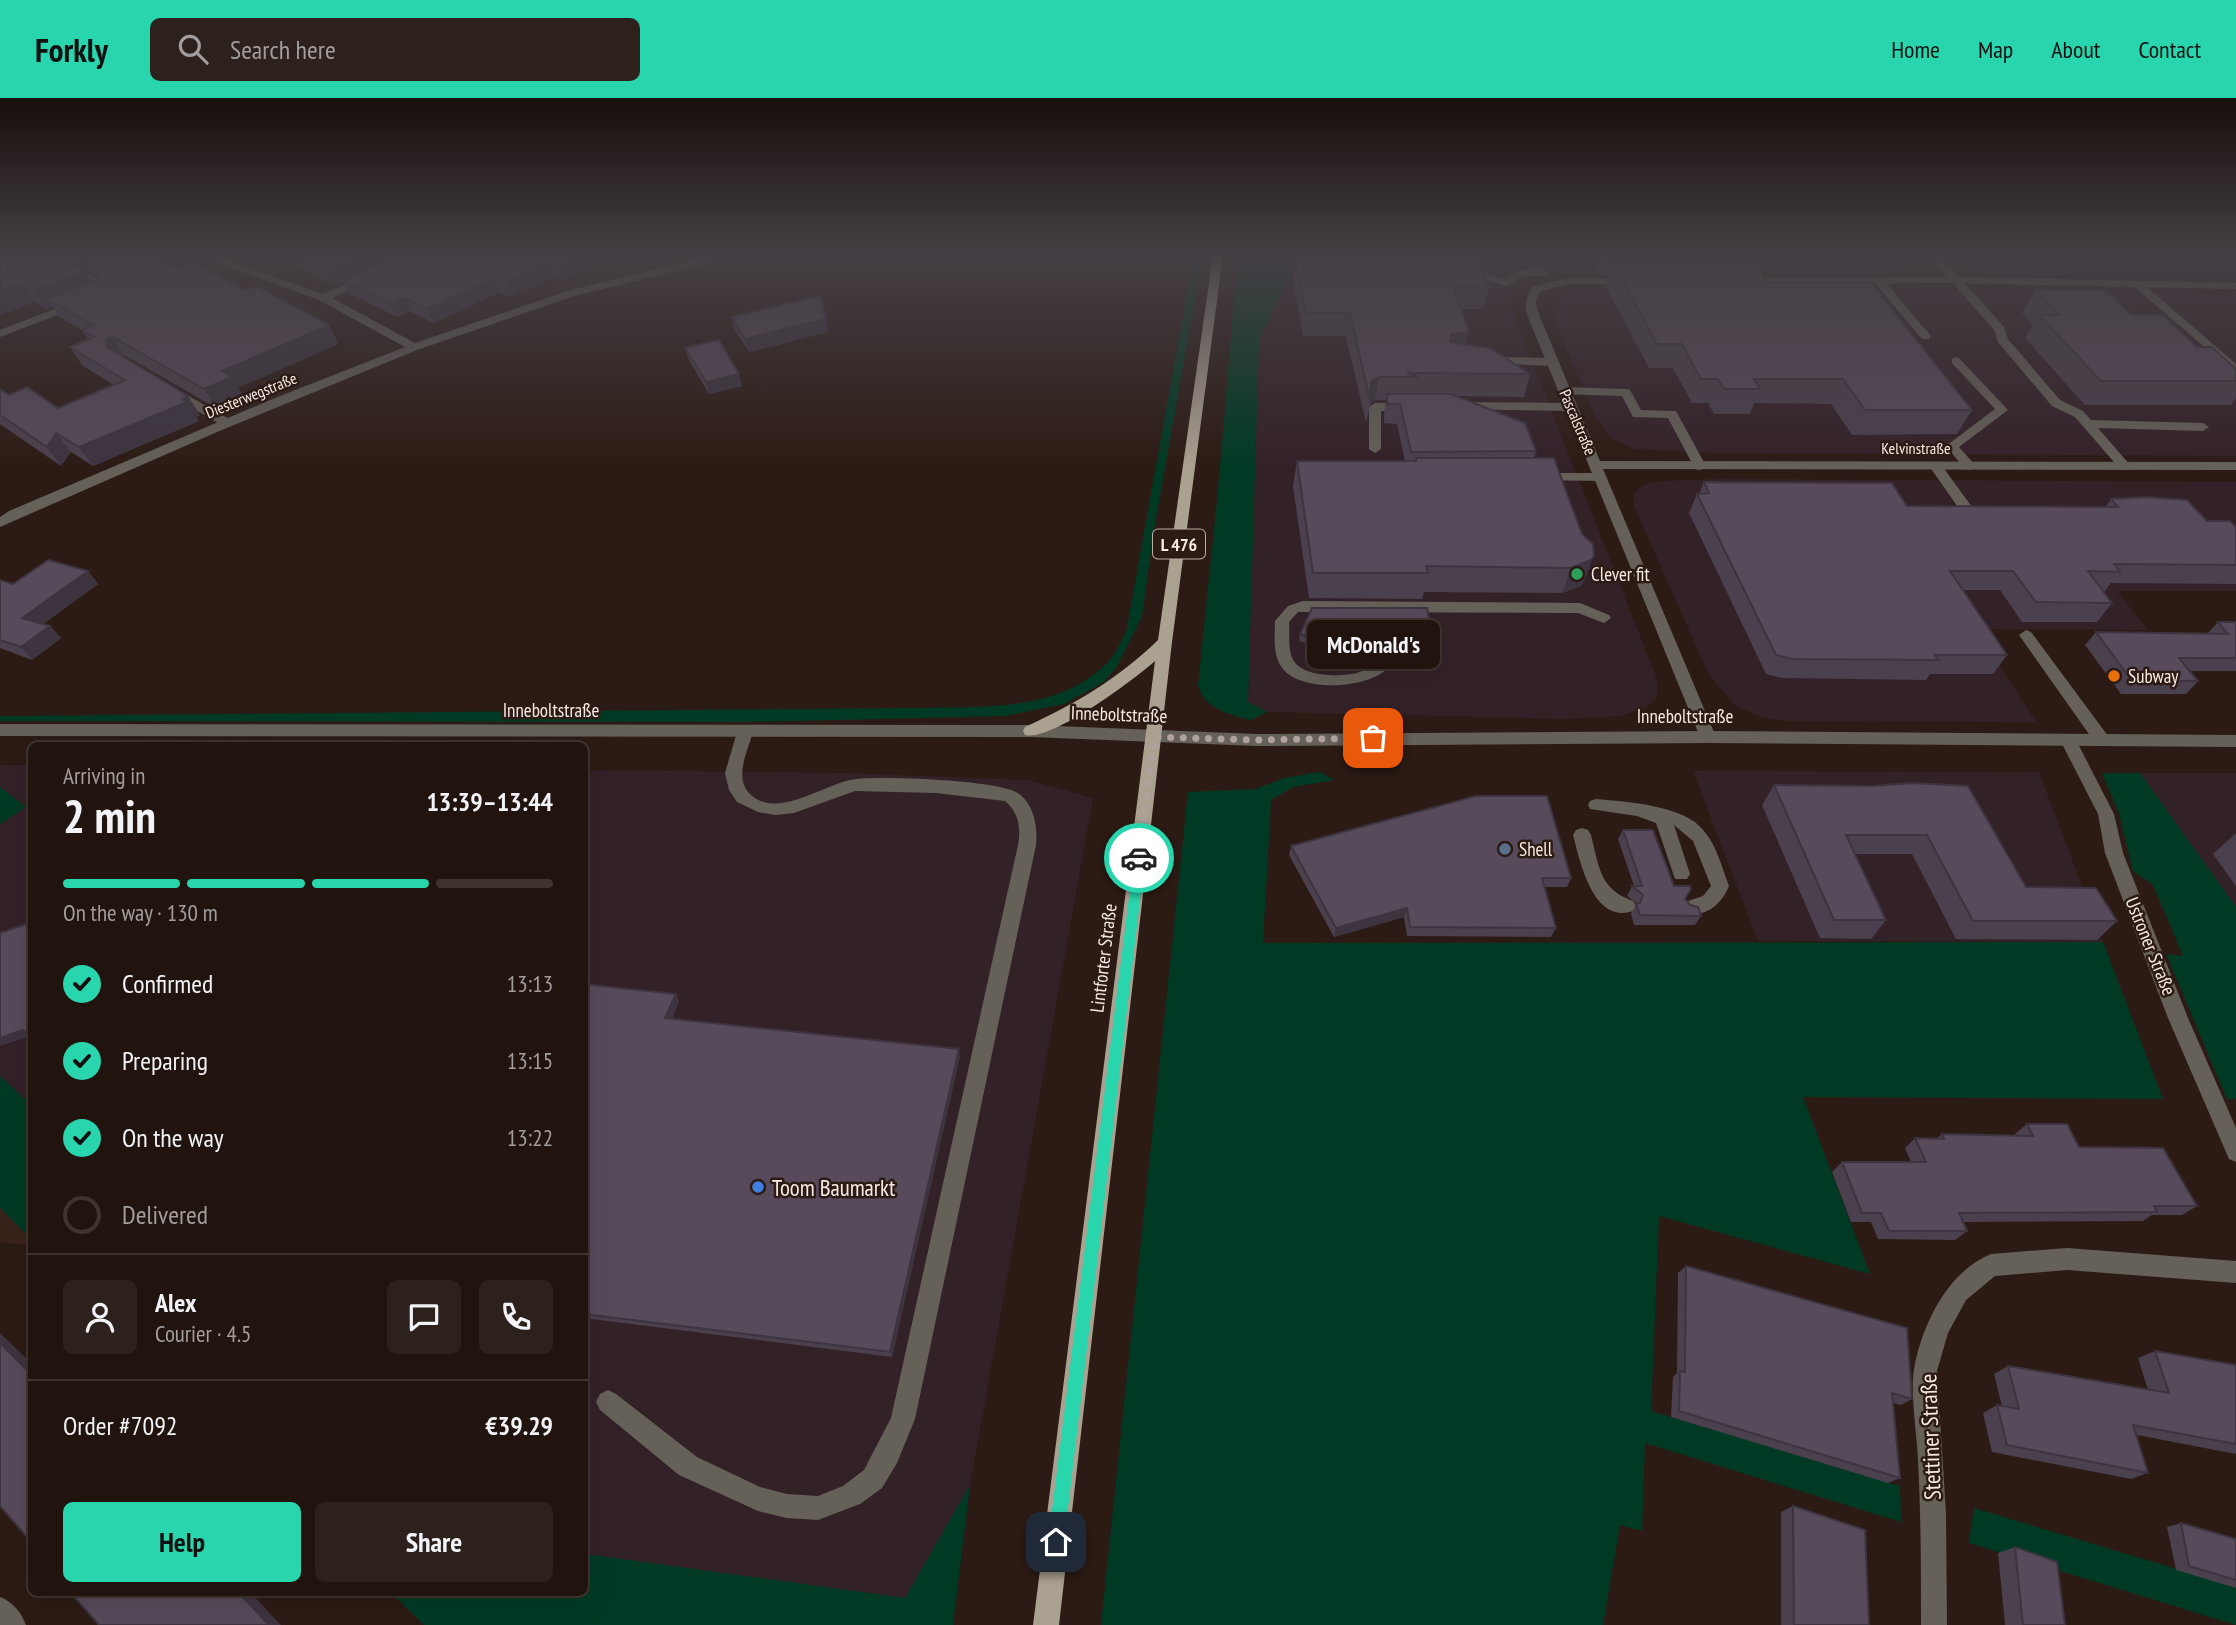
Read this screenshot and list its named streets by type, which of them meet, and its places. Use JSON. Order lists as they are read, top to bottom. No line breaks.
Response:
{"streets":{"main road":["L 476","Lintforter Straße"],"street":["Diesterwegstraße","Pascalstraße","Kelvinstraße","Inneboltstraße","Ustroner Straße","Stettiner Straße"]},"crossings":[["Pascalstraße","Kelvinstraße"],["Pascalstraße","Inneboltstraße"],["Inneboltstraße","Ustroner Straße"],["Inneboltstraße","Lintforter Straße"]],"places":["Clever fit","Subway","McDonald's","Shell","Toom Baumarkt"],"page":{"header":"Forkly","search":"Search here","nav":["Home","Map","About","Contact"],"bubble":"McDonald's","heading":["2 min","Arriving in","13:39–13:44"],"panel":["Alex","Courier · 4.5","Order #7092","€39.29"],"bar":"On the way · 130 m","list":[["Confirmed","13:13"],["Preparing","13:15"],["On the way","13:22"],"Delivered"],"buttons":["Help","Share"]}}
